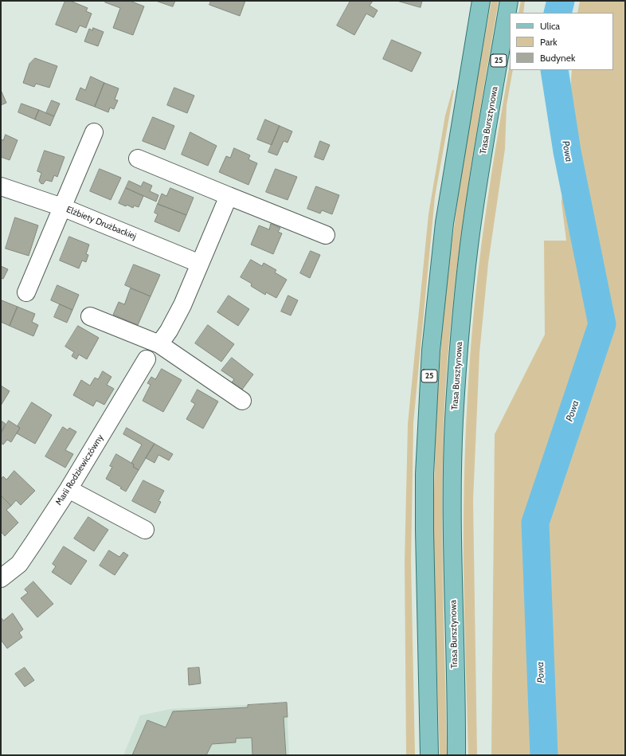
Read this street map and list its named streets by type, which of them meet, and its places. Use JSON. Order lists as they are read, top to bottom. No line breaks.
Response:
{"streets":{"main road":["25","Trasa Bursztynowa"],"street":["Elżbiety Drużbackiej","Marii Rodziewiczówny"]},"water":["Powa"],"legend":["Ulica","Park","Budynek"]}
